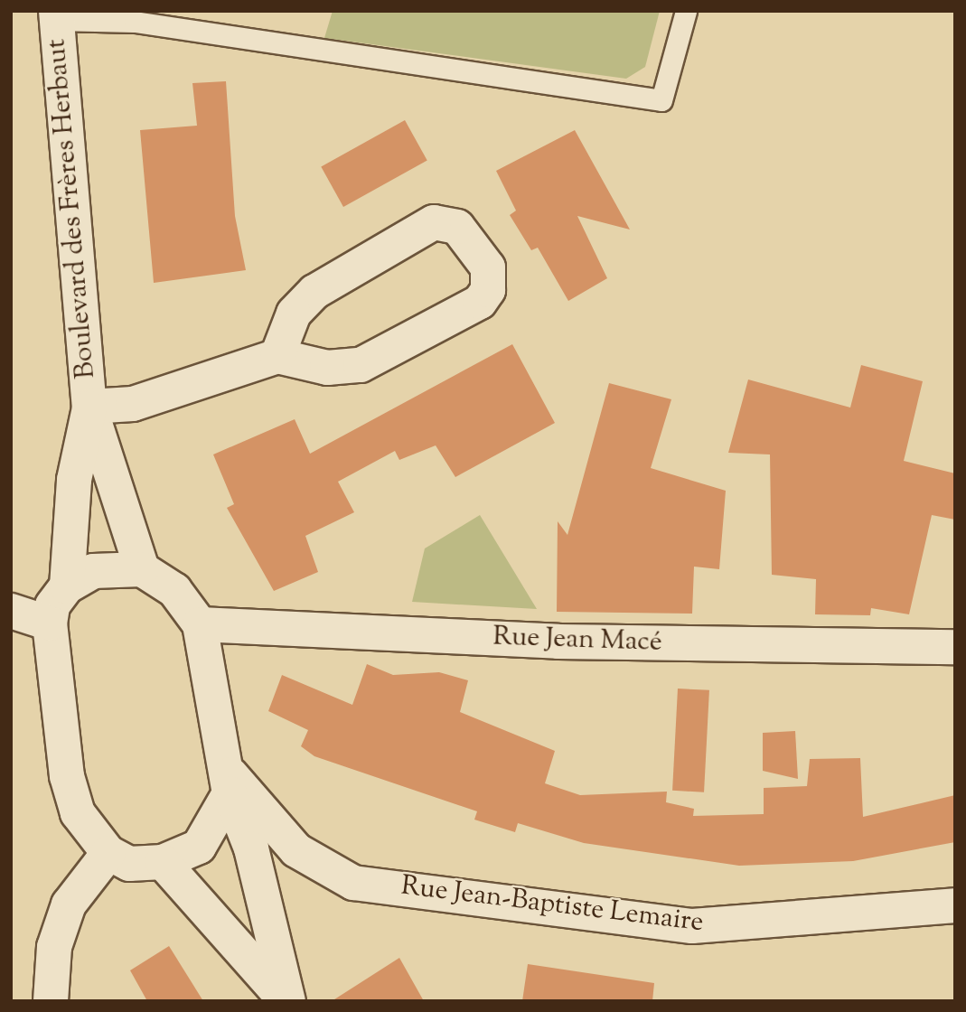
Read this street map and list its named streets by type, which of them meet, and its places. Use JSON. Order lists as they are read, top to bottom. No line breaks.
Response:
{"streets":{"street":["Boulevard des Frères Herbaut","Rue Jean Macé","Rue Jean-Baptiste Lemaire"]}}
